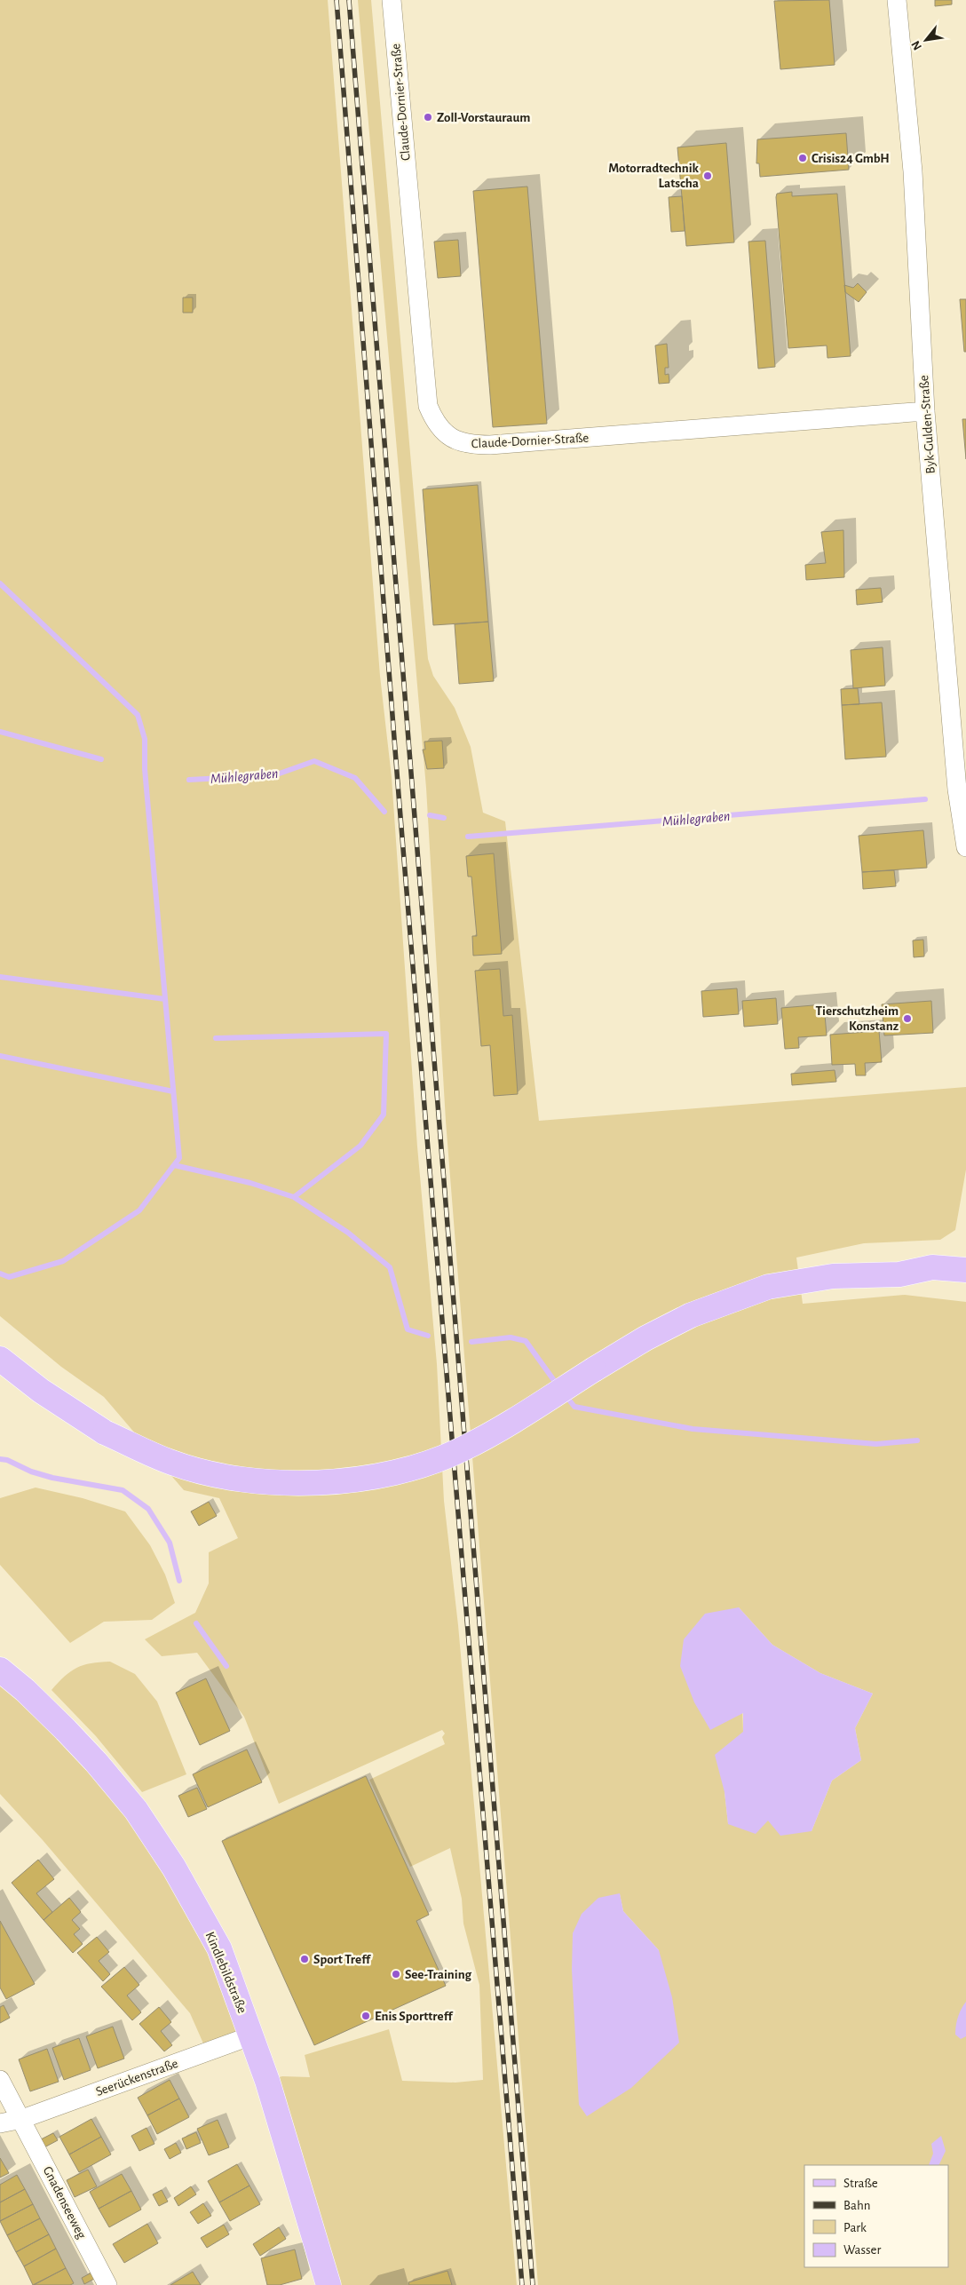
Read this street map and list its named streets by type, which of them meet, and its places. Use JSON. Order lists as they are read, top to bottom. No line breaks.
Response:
{"streets":{"main road":["Kindlebildstraße"],"street":["Claude-Dornier-Straße","Byk-Gulden-Straße","Seerückenstraße","Gnadenseeweg"]},"crossings":[["Claude-Dornier-Straße","Byk-Gulden-Straße"],["Kindlebildstraße","Seerückenstraße"],["Seerückenstraße","Gnadenseeweg"]],"water":["Mühlegraben"],"places":["Zoll-Vorstauraum","Crisis24 GmbH","Motorradtechnik Latscha","Tierschutzheim Konstanz","Sport Treff","See-Training","Enis Sporttreff"],"legend":["Straße","Bahn","Park","Wasser"],"north":"bottom left"}
